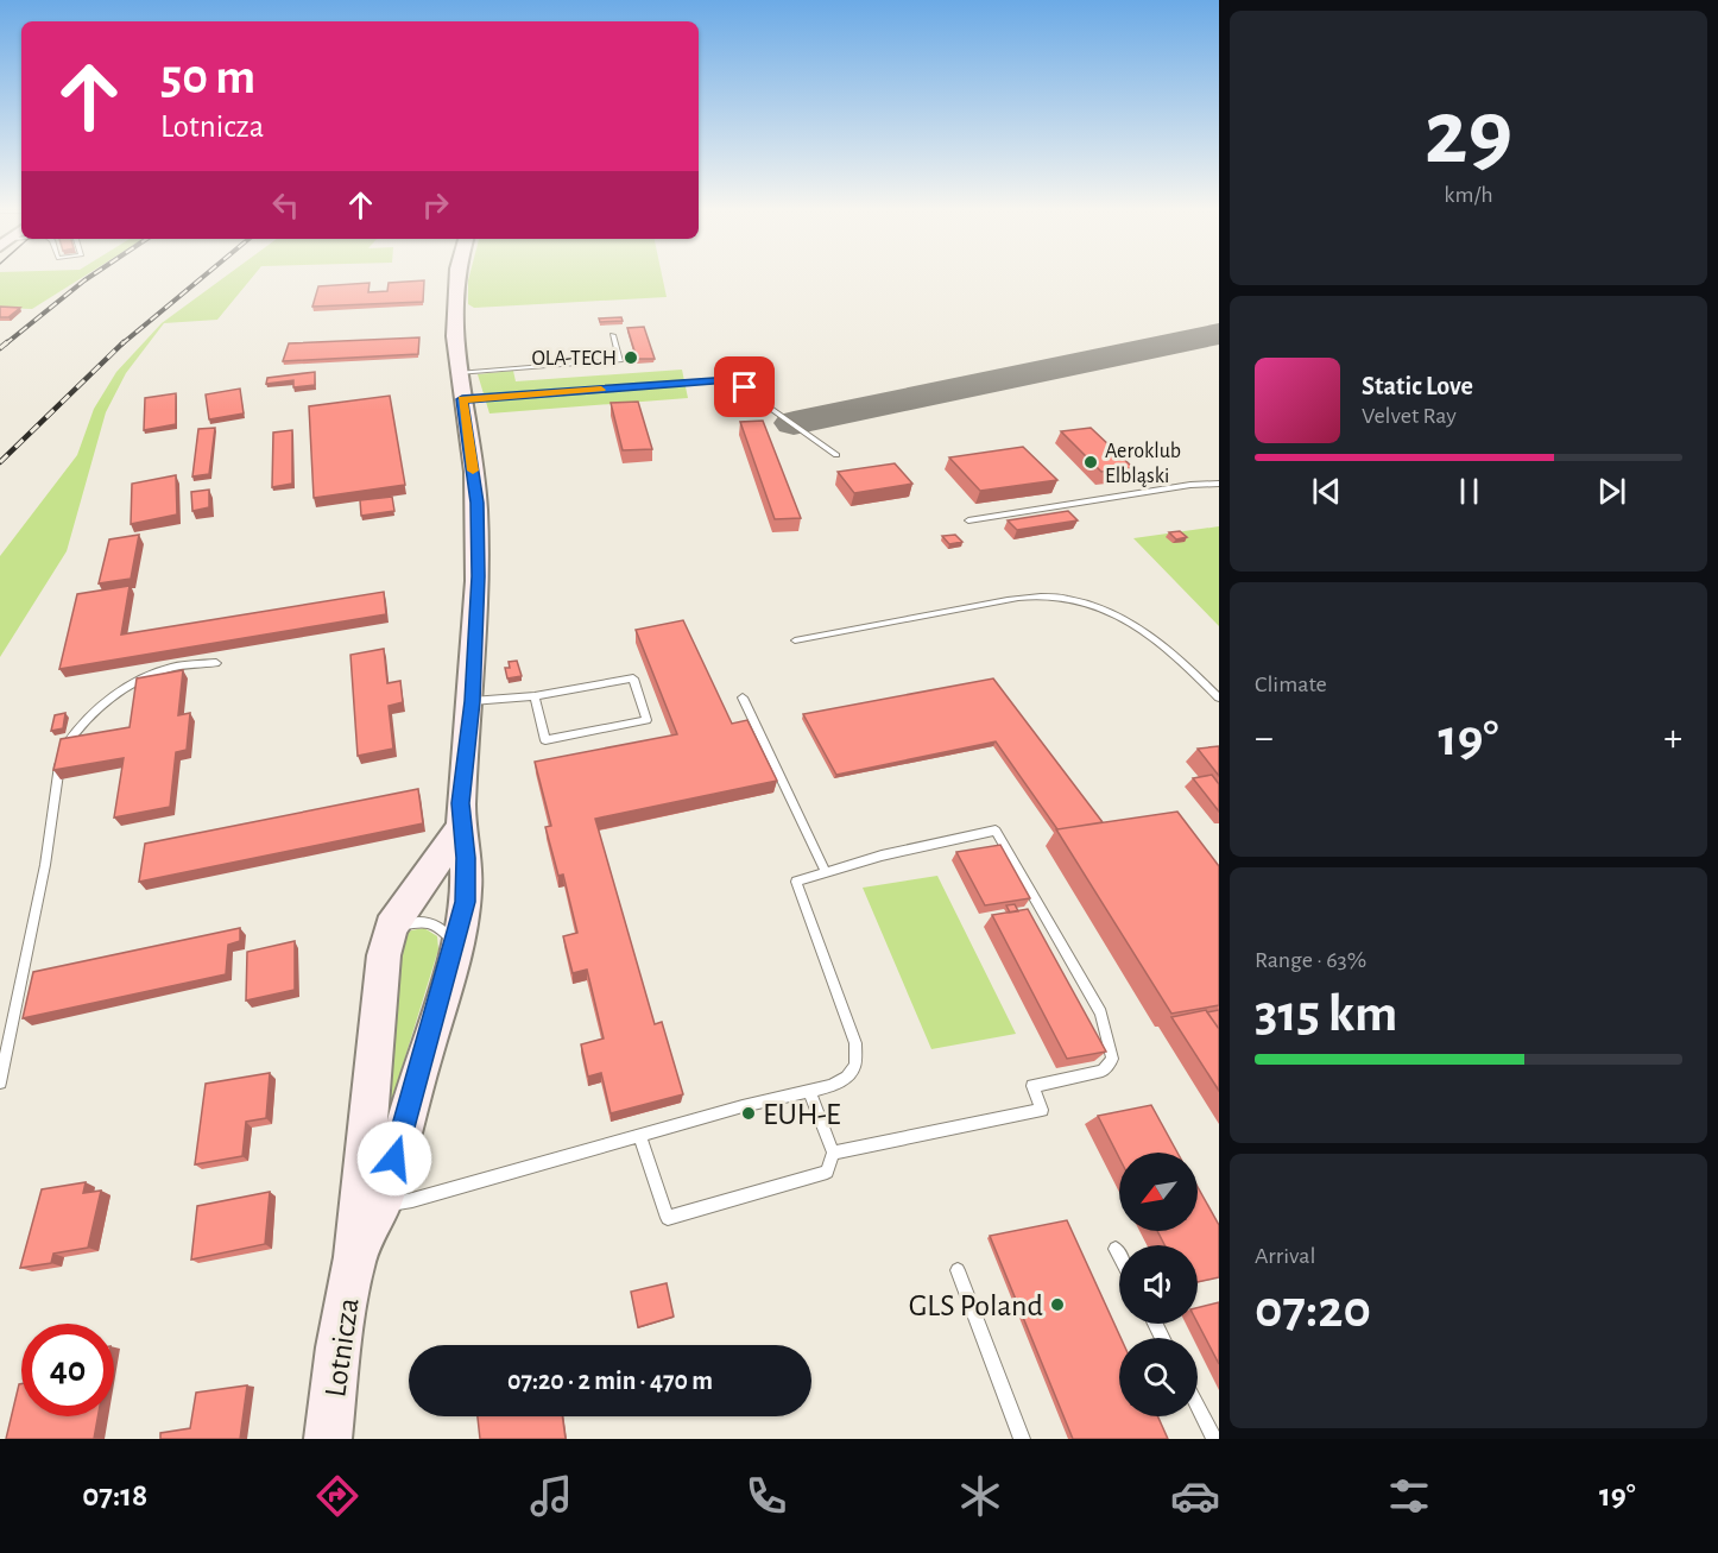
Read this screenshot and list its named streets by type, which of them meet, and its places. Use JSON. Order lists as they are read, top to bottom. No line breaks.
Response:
{"streets":{"street":["Lotnicza"]},"places":["OLA-TECH","Aeroklub Elbląski","EUH-E","GLS Poland"],"north":"bottom left","page":{"tile":[["29","km/h"],"Climate",["Range · 63%","315 km"],["Arrival","07:20"]],"turn":["50 m","Lotnicza"],"song":["Static Love","Velvet Ray"],"heat":["−","19°","+"],"limit":"40","trip":"07:20 · 2 min · 470 m","tabs":["07:18","19°"]}}
